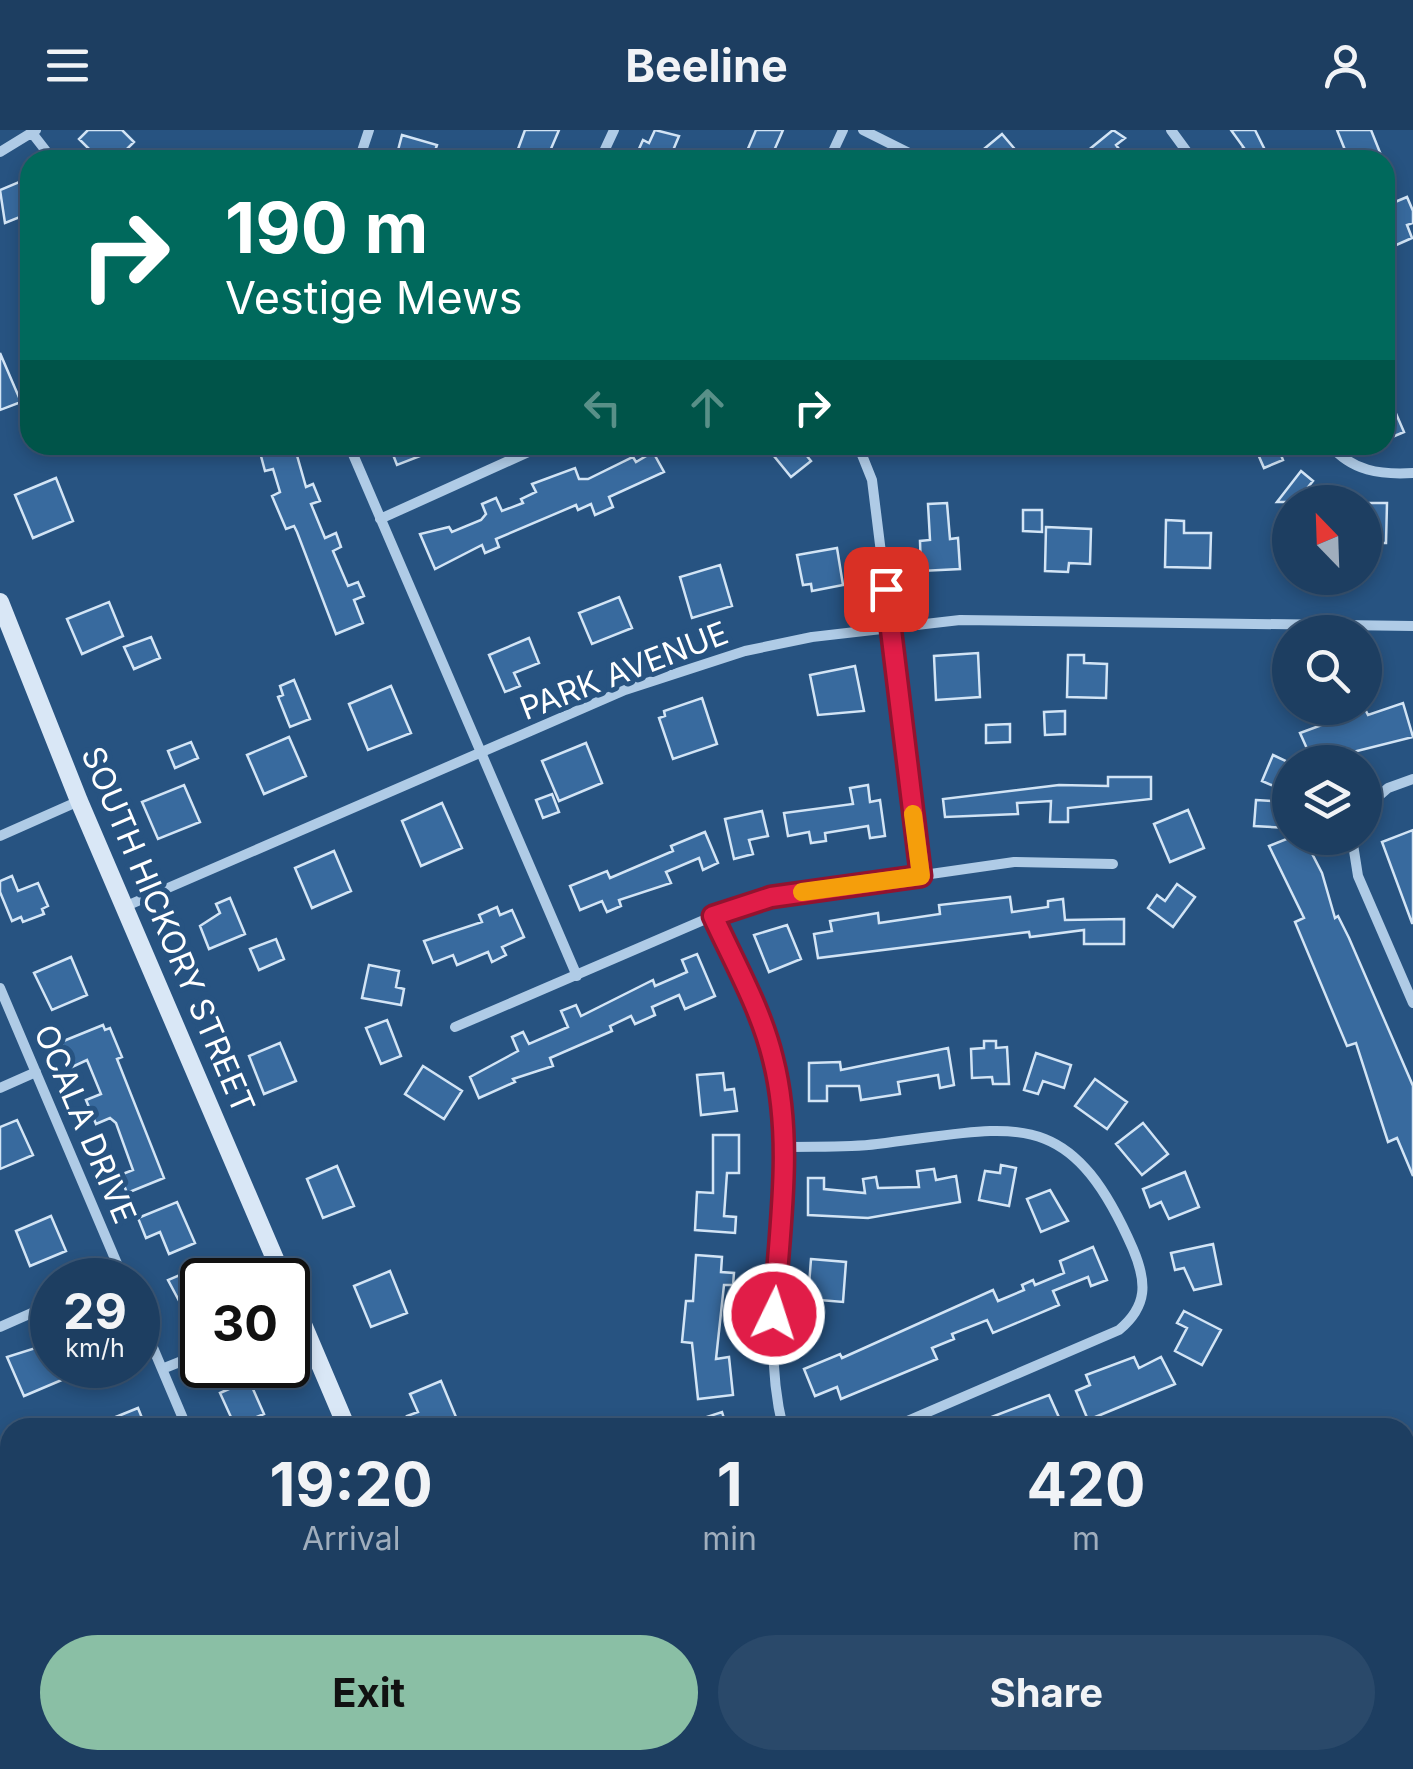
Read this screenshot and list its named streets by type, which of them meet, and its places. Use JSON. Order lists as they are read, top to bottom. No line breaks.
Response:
{"streets":{"street":["PARK AVENUE","SOUTH HICKORY STREET","OCALA DRIVE"]},"crossings":[["PARK AVENUE","SOUTH HICKORY STREET"]],"north":"top left","page":{"header":"Beeline","turn":["190 m","Vestige Mews"],"speed":"29 km/h","limit":"30","eta":["19:20","Arrival","1","min","420","m"],"buttons":["Exit","Share"]}}
